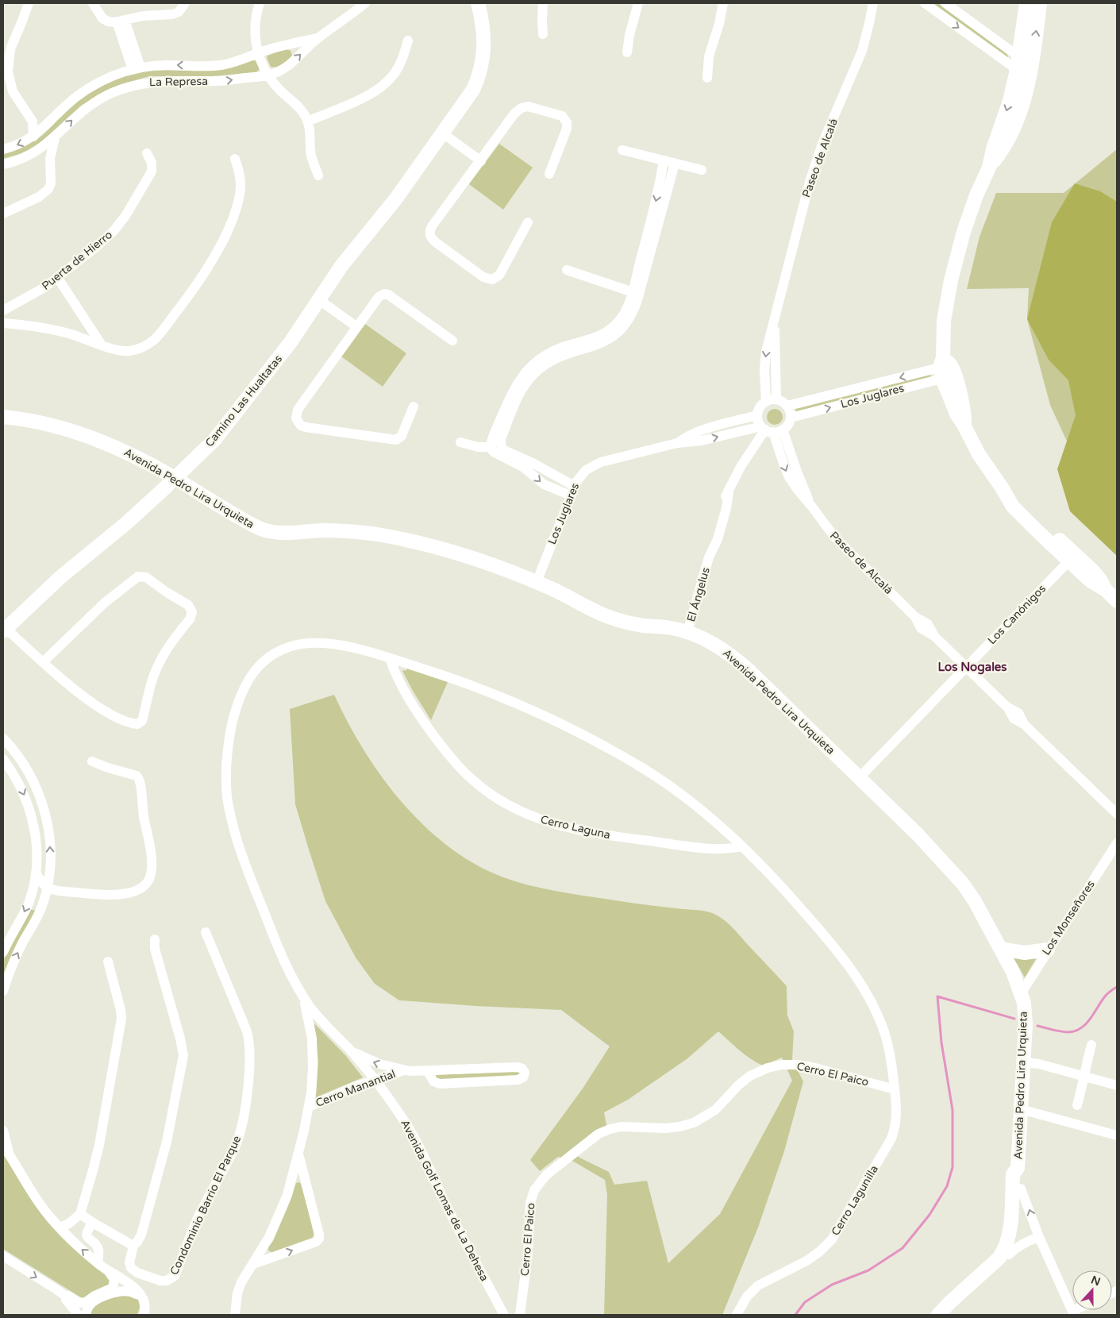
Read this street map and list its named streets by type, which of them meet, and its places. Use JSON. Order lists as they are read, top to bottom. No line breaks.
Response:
{"streets":{"main road":["Camino Las Hualtatas","Avenida Pedro Lira Urquieta"],"street":["La Represa","Paseo de Alcalá","Puerta de Hierro","Los Juglares","El Ángelus","Los Canónigos","Cerro Laguna","Los Monseñores","Cerro El Paico","Cerro Manantial","Avenida Golf Lomas de La Dehesa","Cerro Lagunilla","Condominio Barrio El Parque"]},"crossings":[["Paseo de Alcalá","Los Juglares"],["Paseo de Alcalá","El Ángelus"],["Paseo de Alcalá","Los Canónigos"],["Los Juglares","Avenida Pedro Lira Urquieta"],["Los Juglares","El Ángelus"],["Camino Las Hualtatas","Avenida Pedro Lira Urquieta"],["Avenida Pedro Lira Urquieta","El Ángelus"],["Avenida Pedro Lira Urquieta","Los Canónigos"],["Avenida Pedro Lira Urquieta","Los Monseñores"],["Cerro Laguna","Avenida Golf Lomas de La Dehesa"],["Cerro El Paico","Avenida Golf Lomas de La Dehesa"],["Cerro El Paico","Cerro Lagunilla"],["Cerro Manantial","Avenida Golf Lomas de La Dehesa"],["Avenida Golf Lomas de La Dehesa","Cerro Lagunilla"]],"districts":["Los Nogales"],"north":"top"}
